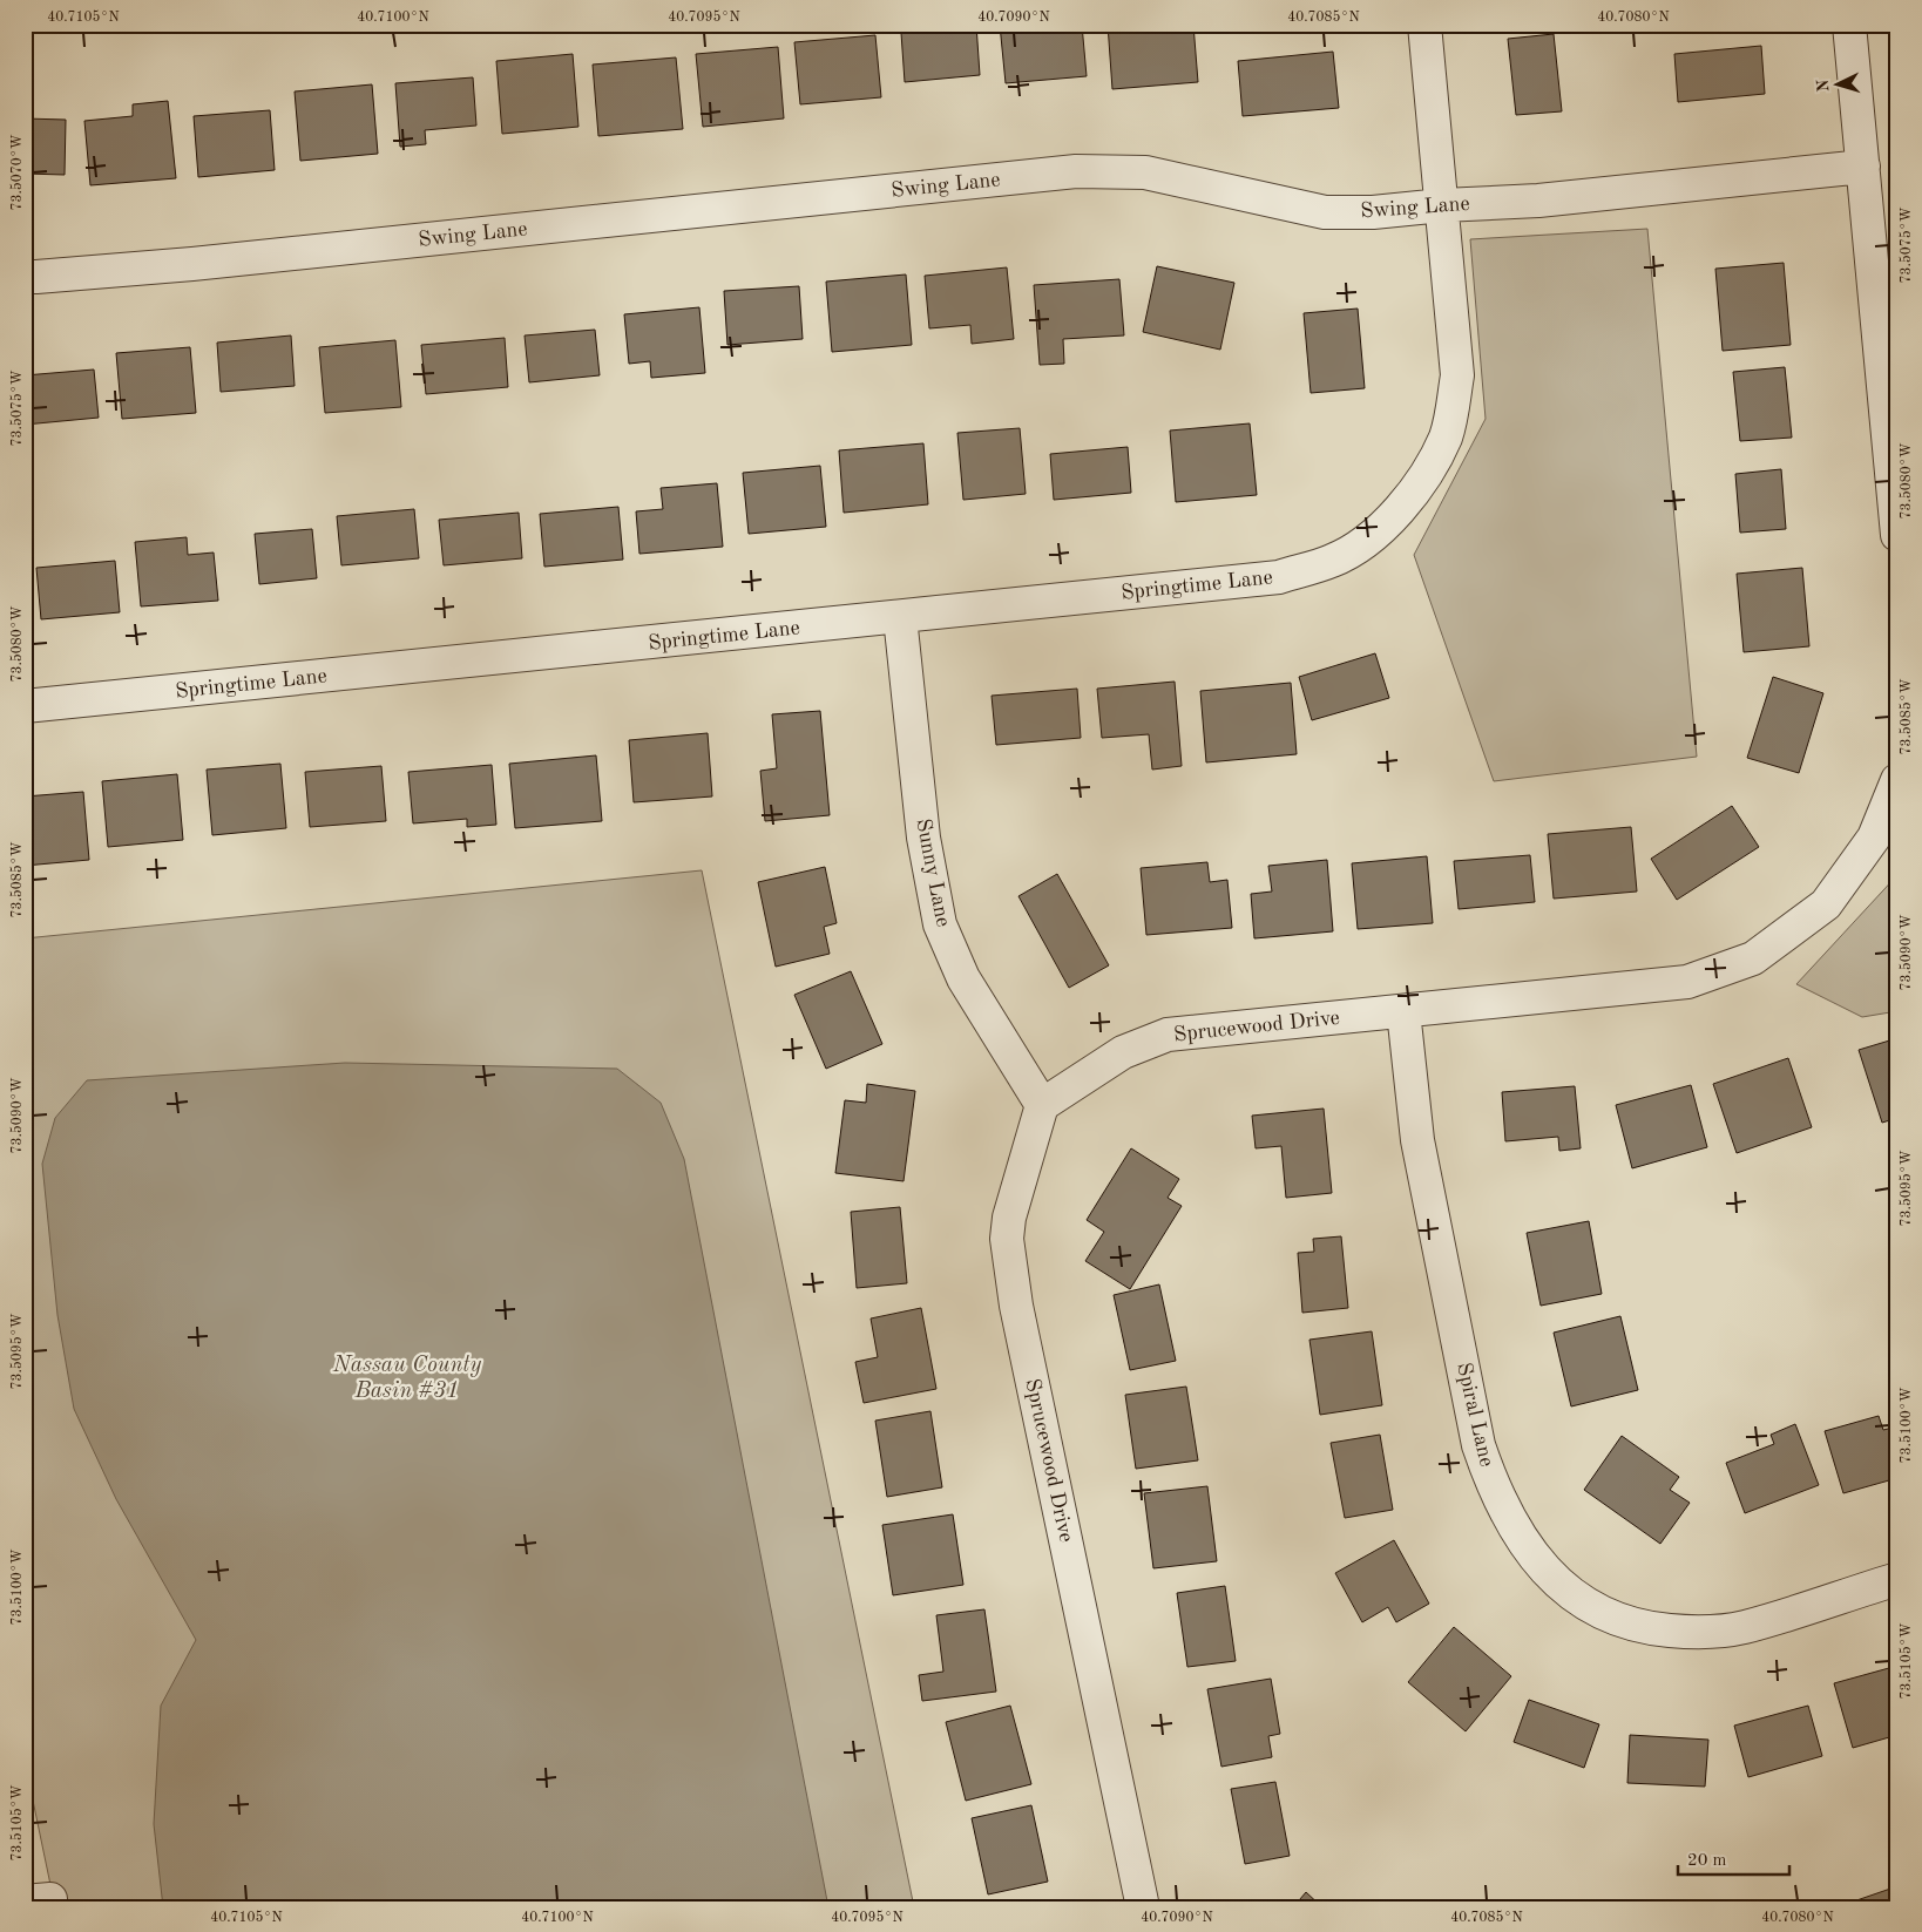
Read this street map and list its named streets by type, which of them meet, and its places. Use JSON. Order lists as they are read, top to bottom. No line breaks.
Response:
{"streets":{"street":["Swing Lane","Springtime Lane","Sunny Lane","Sprucewood Drive","Spiral Lane"]},"crossings":[["Swing Lane","Springtime Lane"],["Springtime Lane","Sunny Lane"],["Sunny Lane","Sprucewood Drive"],["Sprucewood Drive","Spiral Lane"]],"water":["Nassau County Basin #31"],"scale_bar":"20 m","north":"left","coordinates":["40.7105°N","40.7100°N","40.7095°N","40.7090°N","40.7085°N","40.7080°N","73.5070°W","73.5075°W","73.5080°W","73.5085°W","73.5090°W","73.5095°W","73.5100°W","73.5105°W"]}
